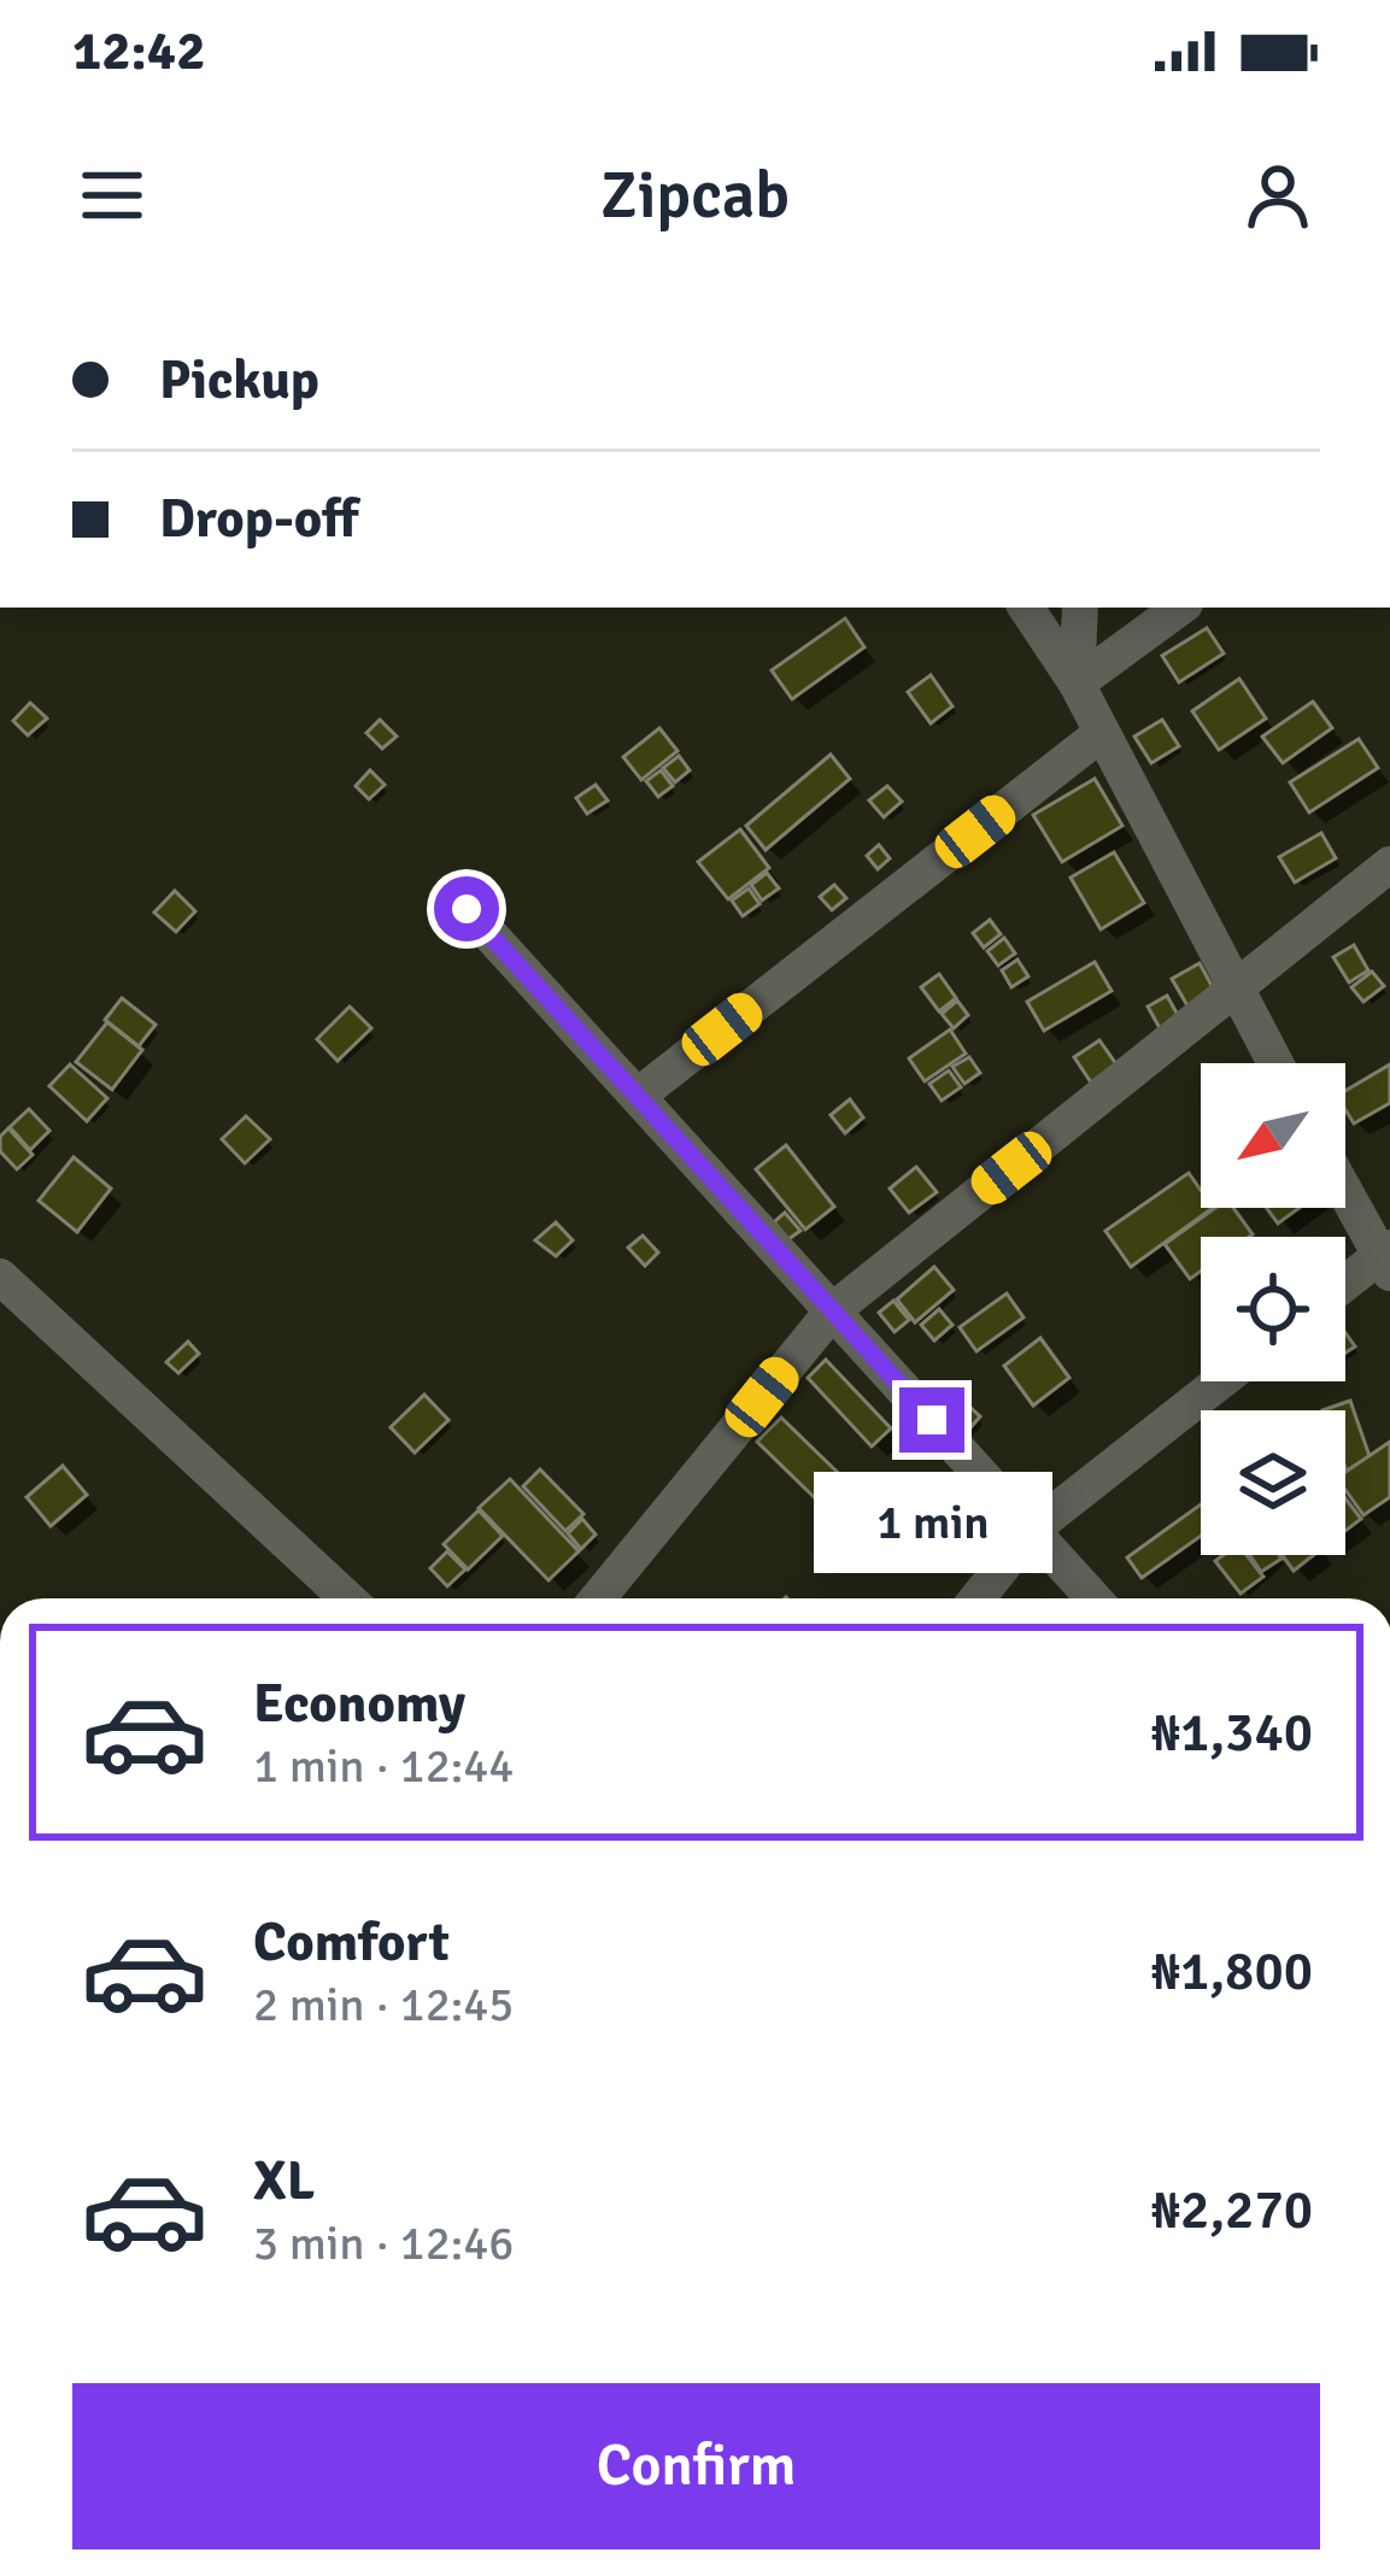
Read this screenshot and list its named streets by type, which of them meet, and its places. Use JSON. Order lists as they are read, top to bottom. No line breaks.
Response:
{"north":"bottom left","page":{"status":"12:42","header":"Zipcab","banner":["Pickup","Drop-off"],"bubble":"1 min","list":[{"name":"Economy","note":"1 min · 12:44","value":"₦1,340"},{"name":"Comfort","note":"2 min · 12:45","value":"₦1,800"},{"name":"XL","note":"3 min · 12:46","value":"₦2,270"}],"buttons":"Confirm"}}
